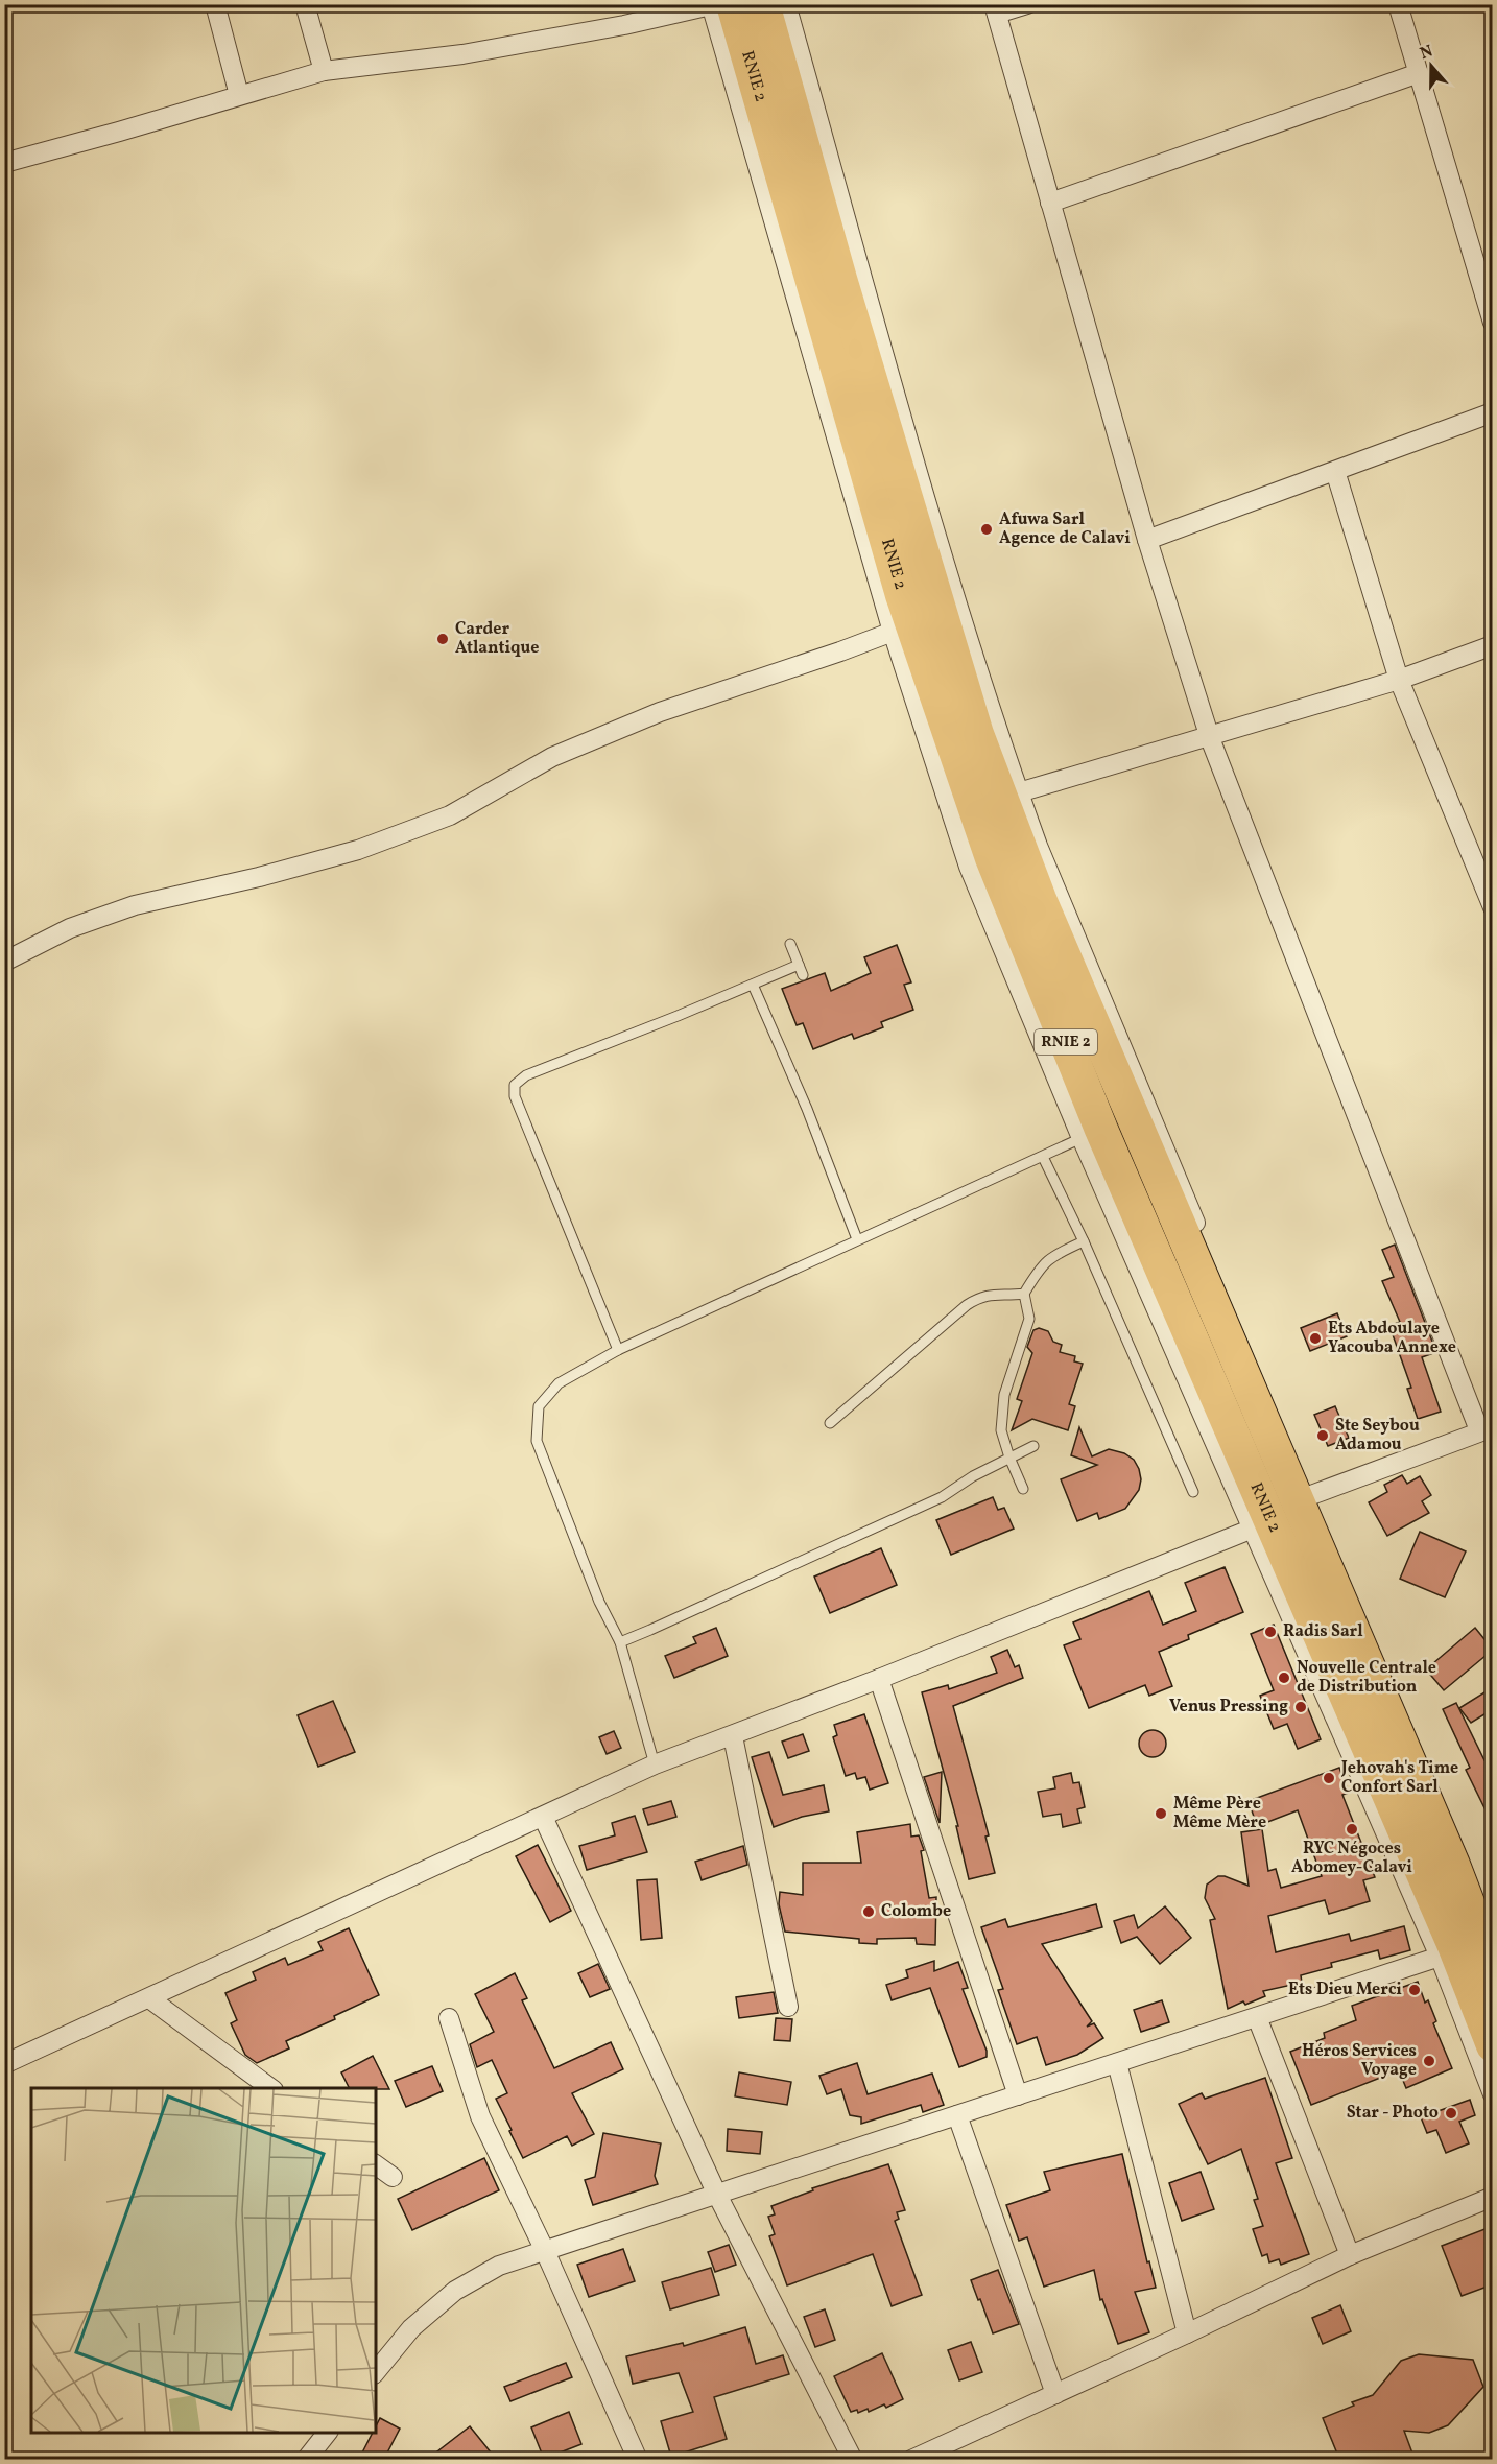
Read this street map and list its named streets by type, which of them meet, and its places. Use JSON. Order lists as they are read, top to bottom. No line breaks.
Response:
{"streets":{"highway":["RNIE 2"]},"places":["Afuwa Sarl Agence de Calavi","Carder Atlantique","Ets Abdoulaye Yacouba Annexe","Ste Seybou Adamou","Radis Sarl","Nouvelle Centrale de Distribution","Venus Pressing","Jehovah's Time Confort Sarl","Même Père Même Mère","RYC Négoces Abomey-Calavi","Colombe","Ets Dieu Merci","Héros Services Voyage","Star - Photo"],"north":"top"}
